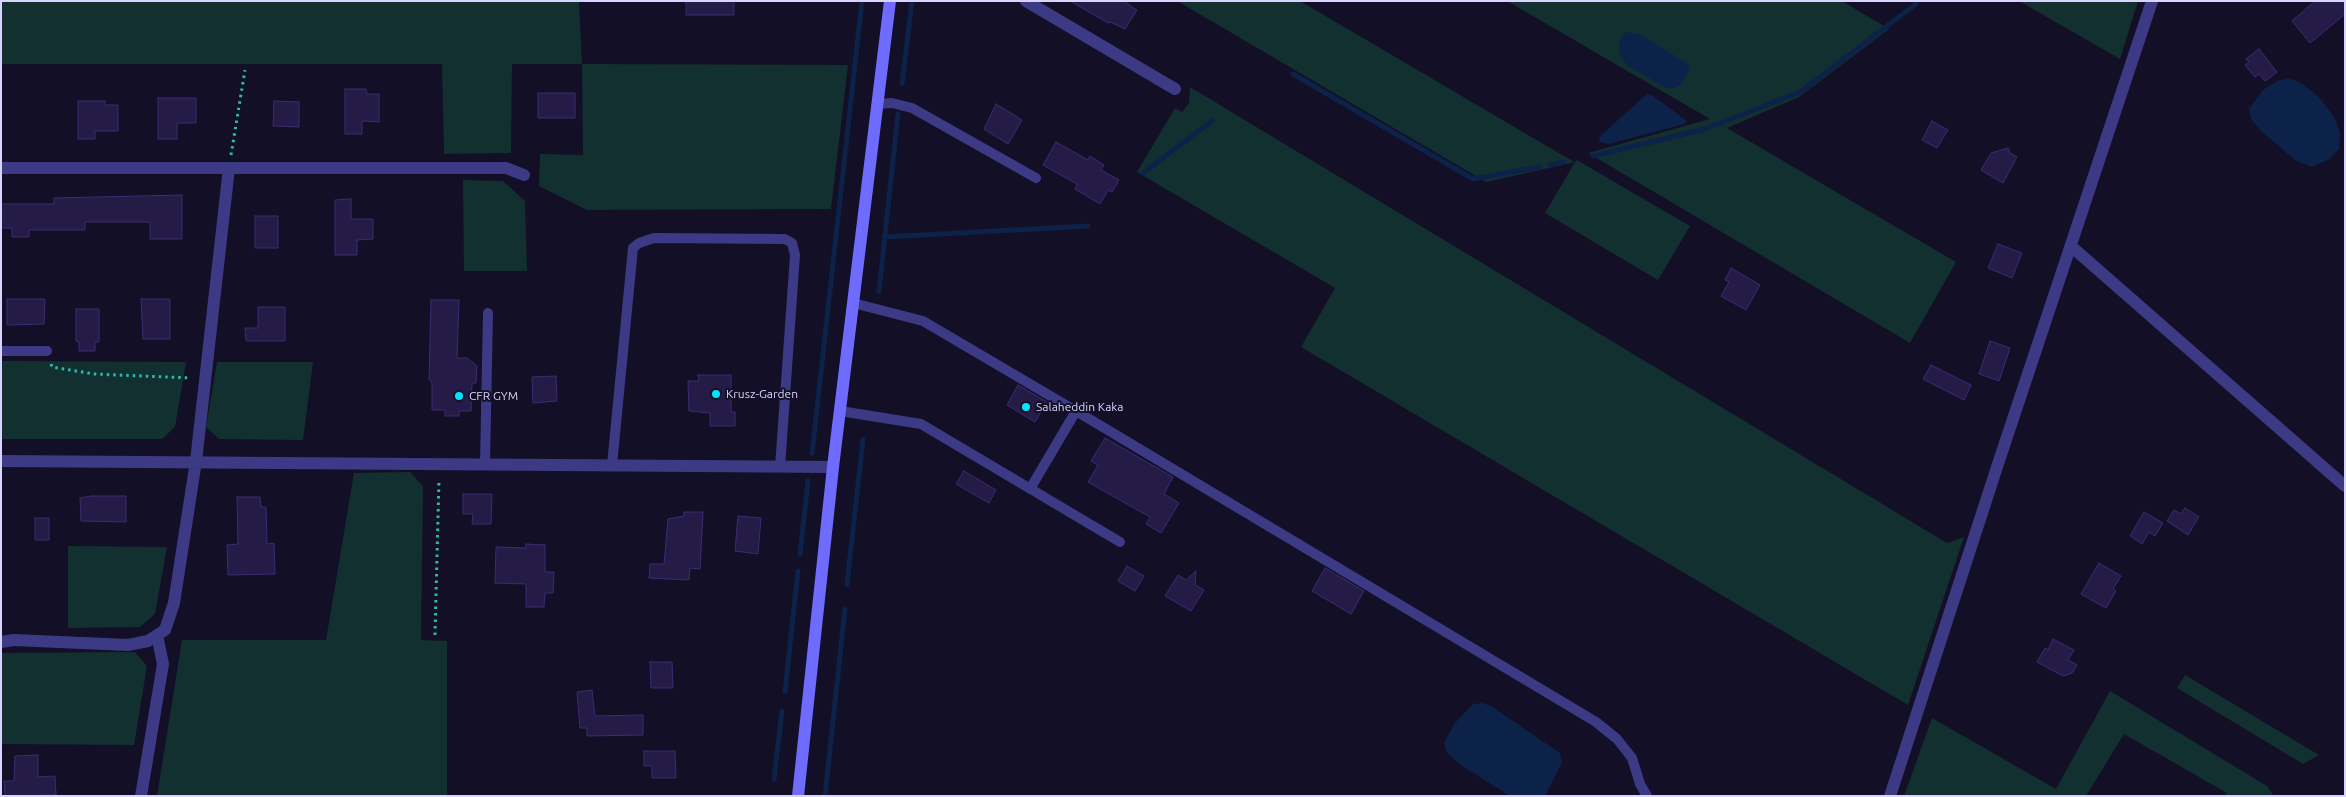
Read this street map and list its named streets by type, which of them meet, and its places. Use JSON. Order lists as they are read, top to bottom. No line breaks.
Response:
{"places":["Krusz-Garden","CFR GYM","Salaheddin Kaka"]}
